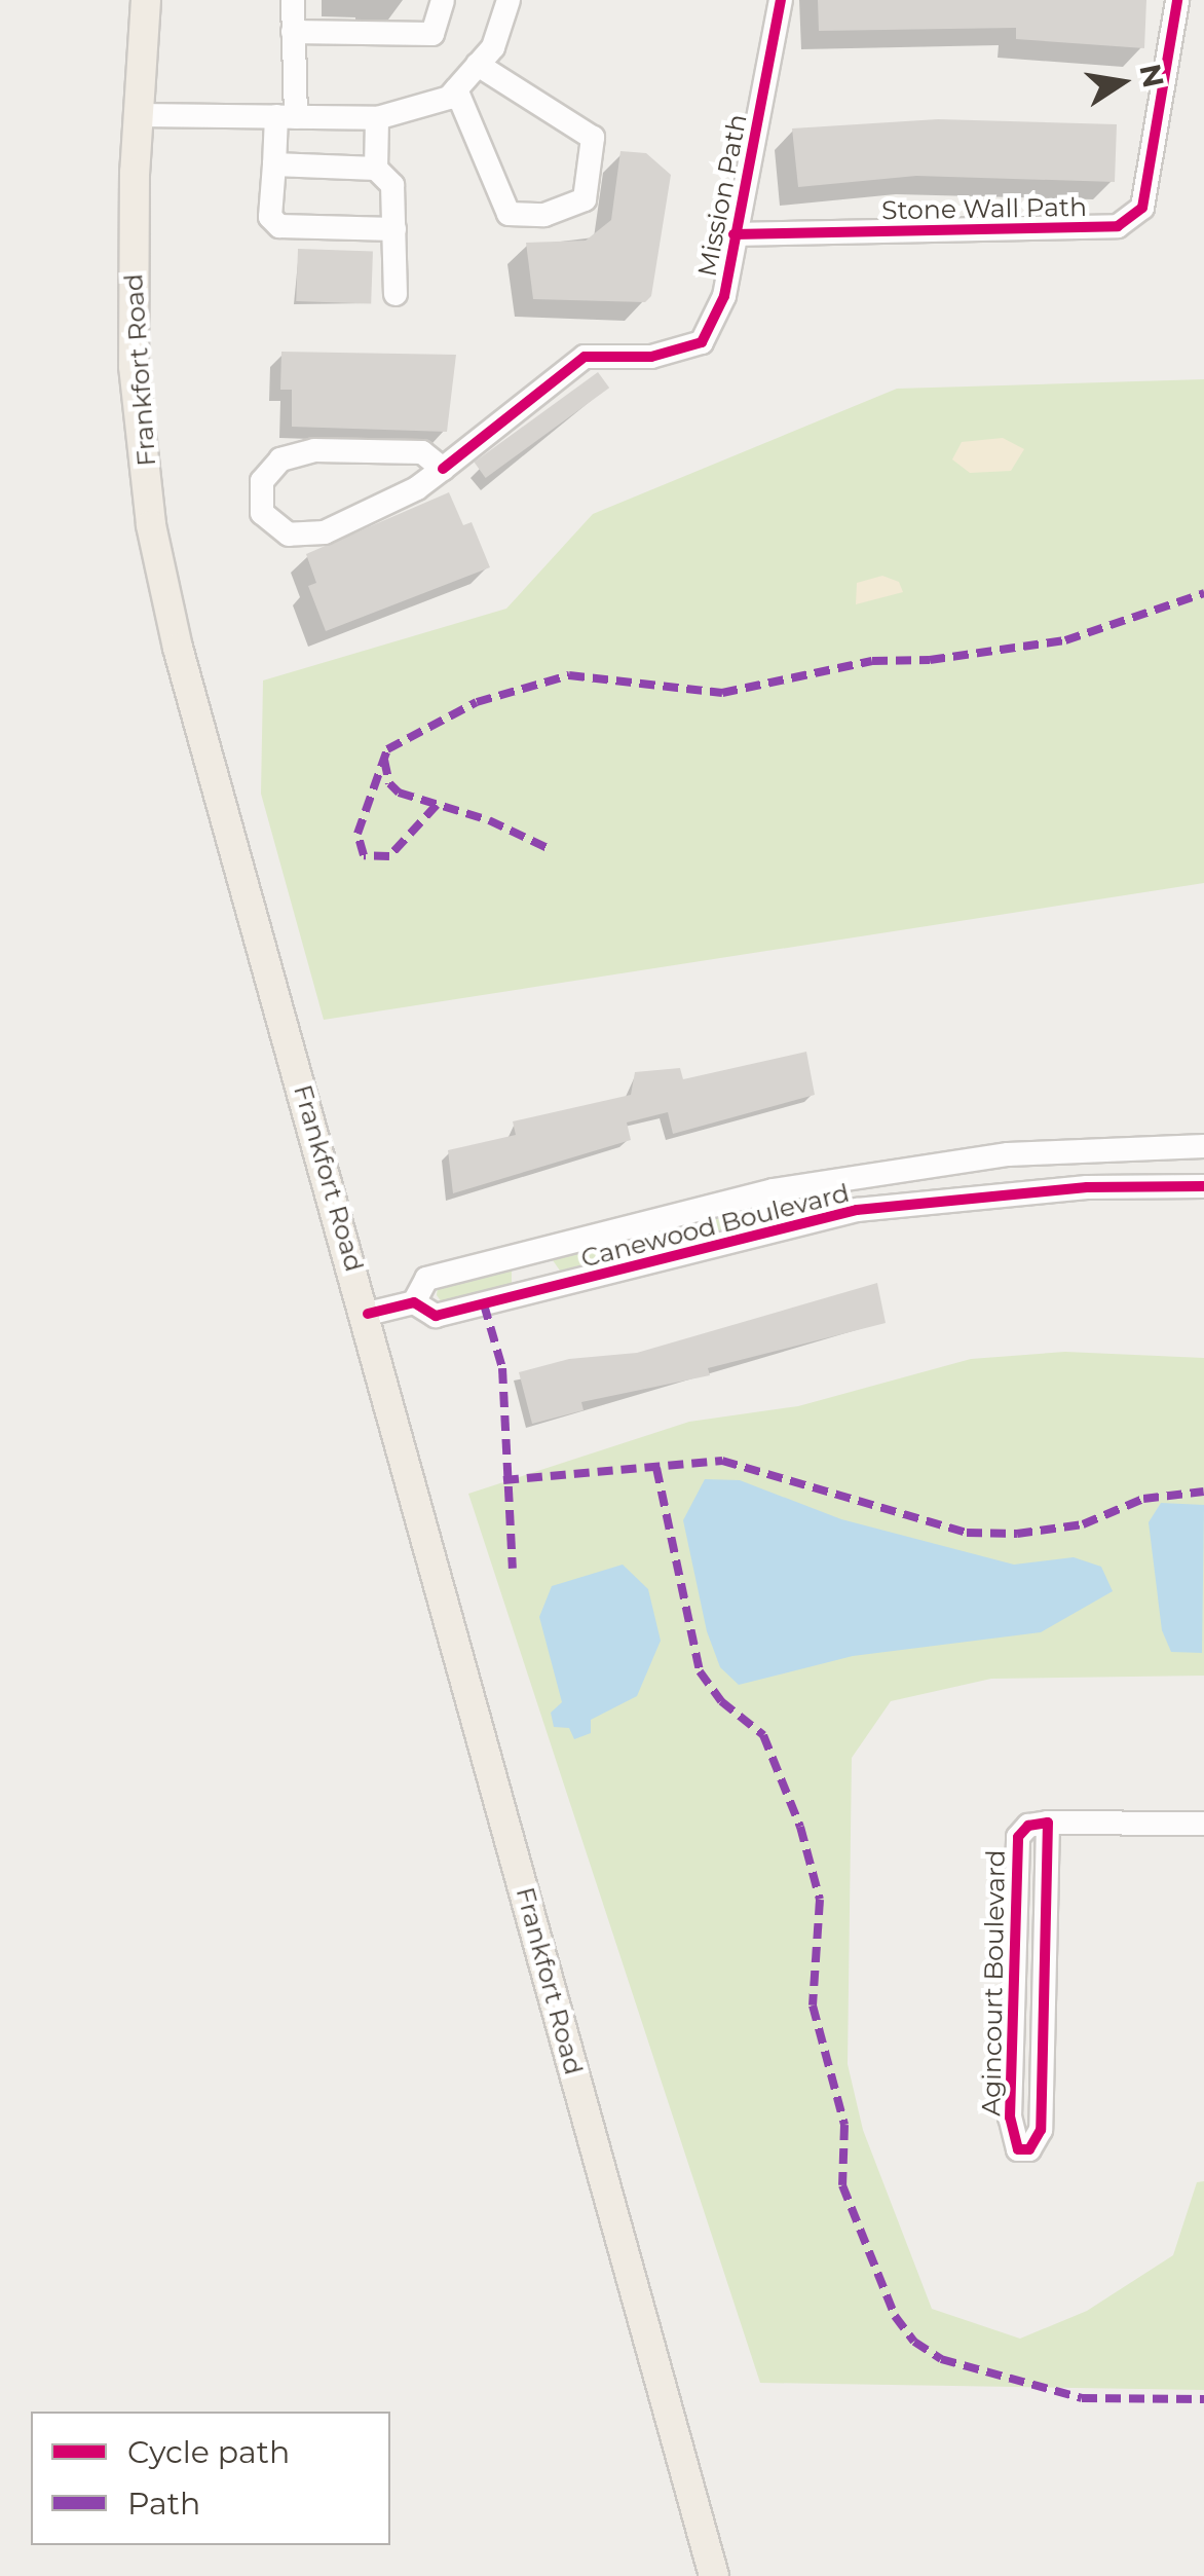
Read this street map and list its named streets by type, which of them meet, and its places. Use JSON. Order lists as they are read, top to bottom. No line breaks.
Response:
{"streets":{"main road":["Frankfort Road"],"street":["Mission Path","Stone Wall Path","Canewood Boulevard","Agincourt Boulevard"]},"crossings":[["Mission Path","Stone Wall Path"],["Frankfort Road","Canewood Boulevard"]],"legend":["Cycle path","Path"],"north":"right"}
